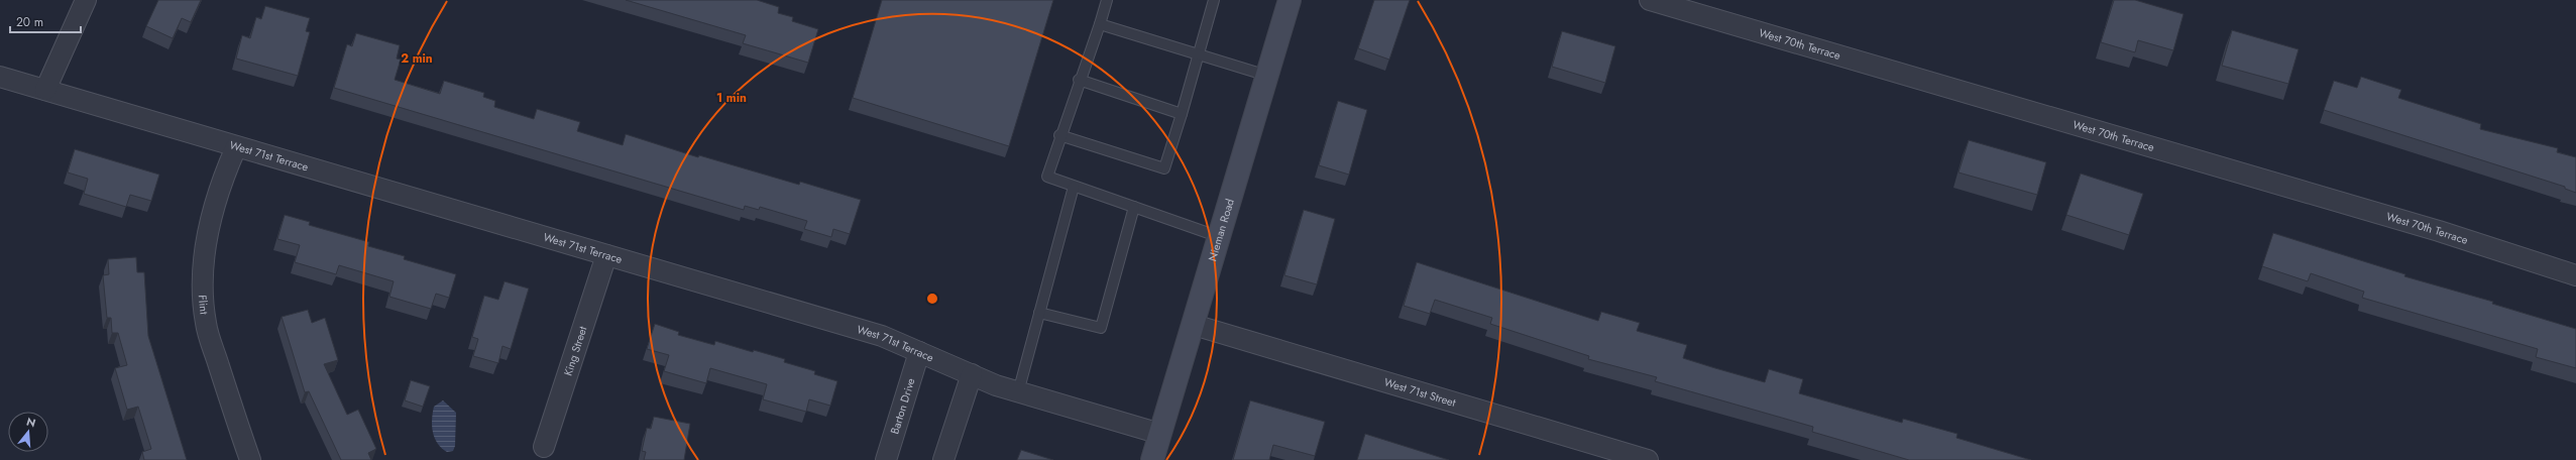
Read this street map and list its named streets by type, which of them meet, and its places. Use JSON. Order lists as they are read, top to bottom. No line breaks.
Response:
{"streets":{"main road":["Nieman Road"],"street":["West 70th Terrace","West 71st Terrace","Flint","King Street","West 71st Street","Barton Drive"]},"crossings":[["West 71st Terrace","Nieman Road"],["West 71st Terrace","Flint"],["West 71st Terrace","King Street"],["West 71st Terrace","Barton Drive"],["Nieman Road","West 71st Street"]],"scale_bar":"20 m","north":"top","rings":["2 min","1 min"]}
